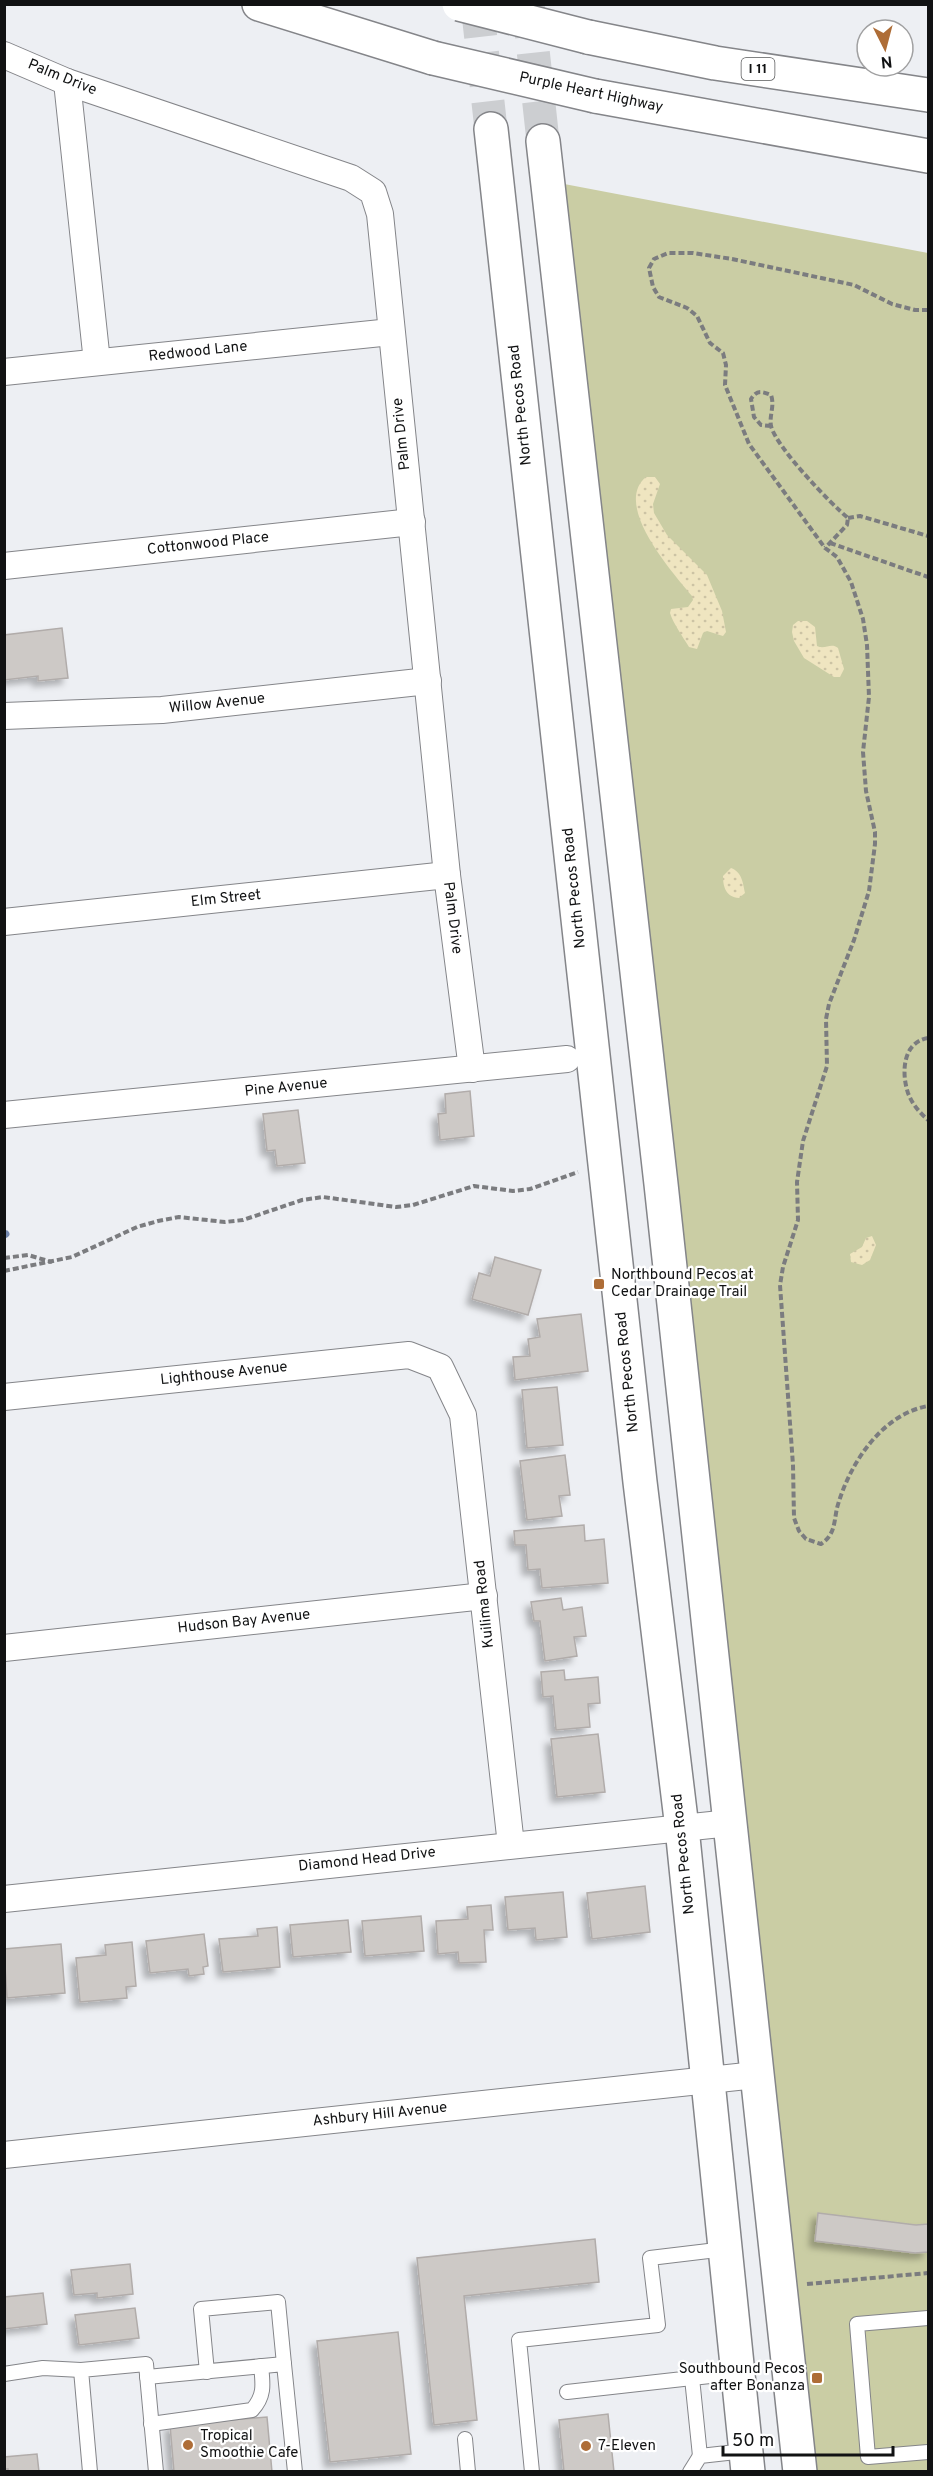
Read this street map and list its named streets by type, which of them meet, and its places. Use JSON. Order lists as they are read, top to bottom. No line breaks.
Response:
{"streets":{"main road":["I 11","Purple Heart Highway","North Pecos Road"],"street":["Palm Drive","Redwood Lane","Cottonwood Place","Willow Avenue","Elm Street","Pine Avenue","Lighthouse Avenue","Kuilima Road","Hudson Bay Avenue","Diamond Head Drive","Ashbury Hill Avenue"]},"crossings":[["Palm Drive","Redwood Lane"],["Palm Drive","Cottonwood Place"],["Palm Drive","Willow Avenue"],["Palm Drive","Elm Street"],["Palm Drive","Pine Avenue"],["North Pecos Road","Diamond Head Drive"],["North Pecos Road","Ashbury Hill Avenue"],["Lighthouse Avenue","Kuilima Road"],["Kuilima Road","Hudson Bay Avenue"],["Kuilima Road","Diamond Head Drive"]],"places":{"transit":["Northbound Pecos at Cedar Drainage Trail","Southbound Pecos after Bonanza"],"other":["Tropical Smoothie Cafe","7-Eleven"]},"scale_bar":"50 m","north":"bottom"}
